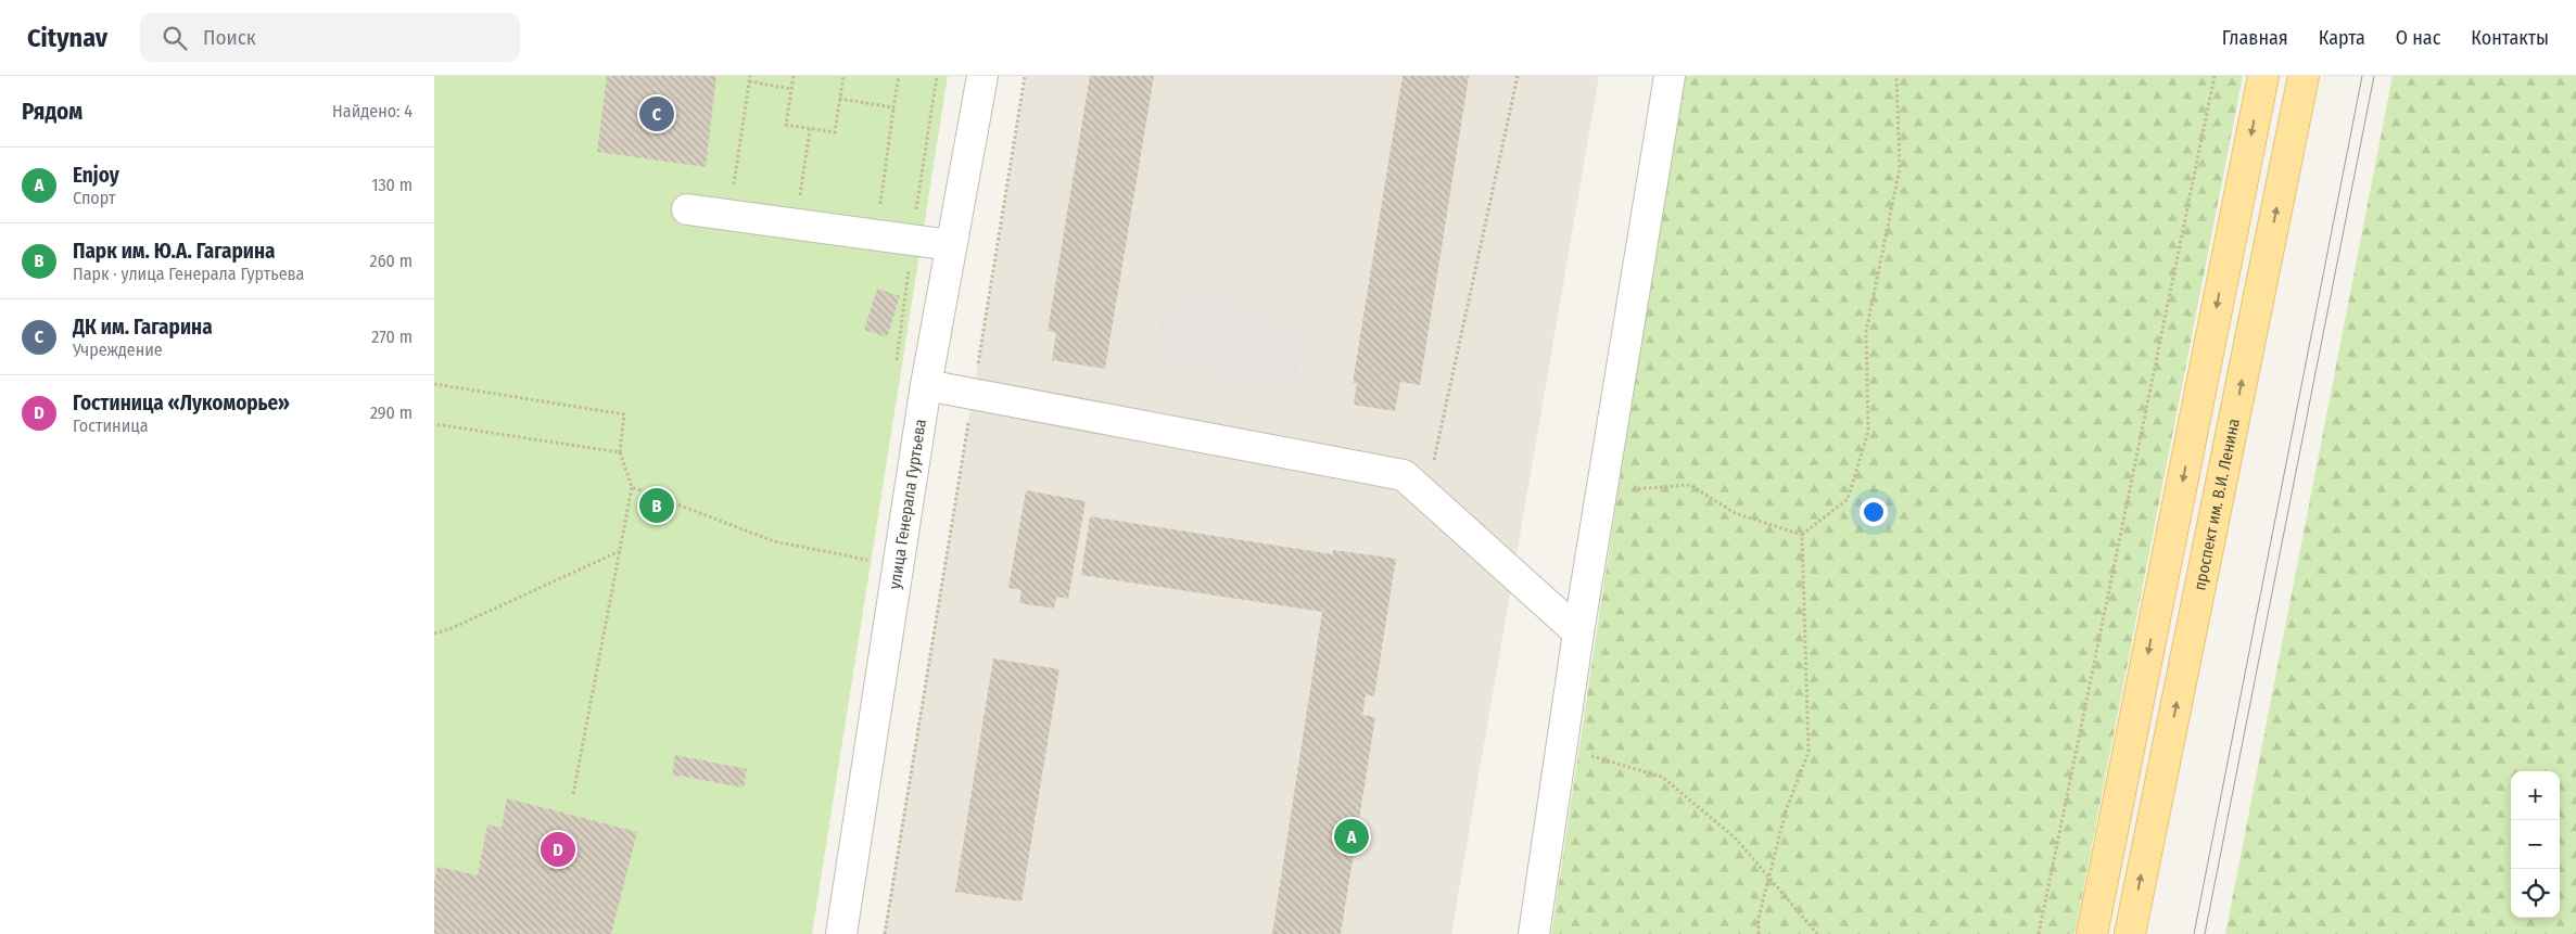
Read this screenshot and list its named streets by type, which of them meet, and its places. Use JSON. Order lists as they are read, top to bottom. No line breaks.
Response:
{"streets":{"main road":["проспект им. В.И. Ленина"],"street":["улица Генерала Гуртьева"]},"page":{"header":"Citynav","search":"Поиск","nav":["Главная","Карта","О нас","Контакты"],"heading":["Рядом","Найдено: 4"],"pins":["C","B","A","D"],"list":[{"mark":"A","name":"Enjoy","note":"Спорт","value":"130 m"},{"mark":"B","name":"Парк им. Ю.А. Гагарина","note":"Парк · улица Генерала Гуртьева","value":"260 m"},{"mark":"C","name":"ДК им. Гагарина","note":"Учреждение","value":"270 m"},{"mark":"D","name":"Гостиница «Лукоморье»","note":"Гостиница","value":"290 m"}],"map_buttons":["+","−"]}}
